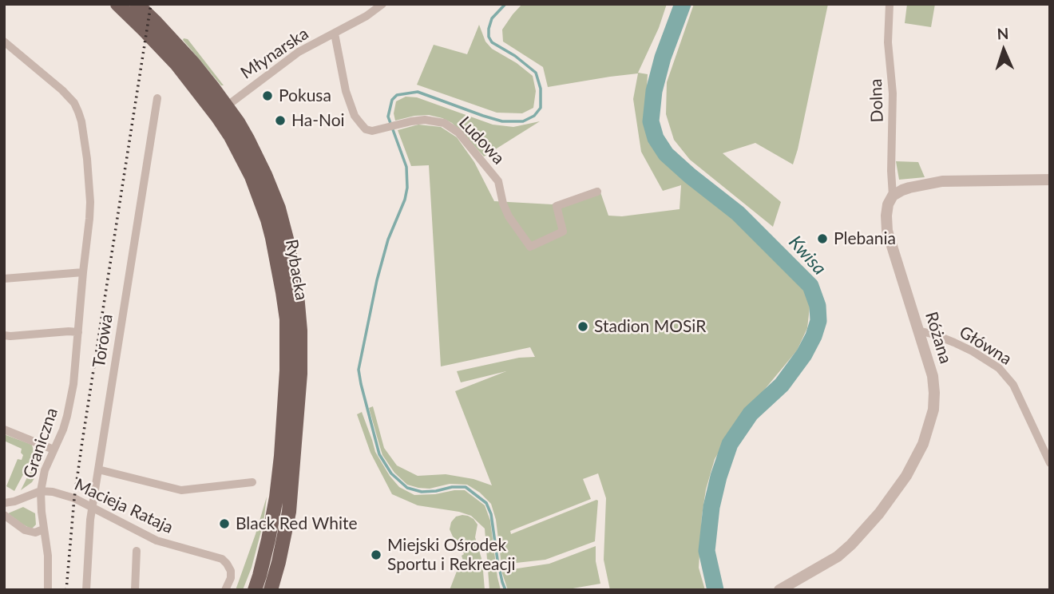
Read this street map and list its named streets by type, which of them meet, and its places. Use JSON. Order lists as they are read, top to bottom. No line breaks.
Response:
{"streets":{"main road":["Rybacka"],"street":["Młynarska","Dolna","Ludowa","Różana","Torowa","Główna","Graniczna","Macieja Rataja"]},"crossings":[["Młynarska","Ludowa"],["Młynarska","Rybacka"],["Dolna","Różana"],["Różana","Główna"],["Torowa","Macieja Rataja"],["Graniczna","Macieja Rataja"]],"water":["Kwisa"],"places":["Pokusa","Ha-Noi","Plebania","Stadion MOSiR","Black Red White","Miejski Ośrodek Sportu i Rekreacji"],"north":"top"}
